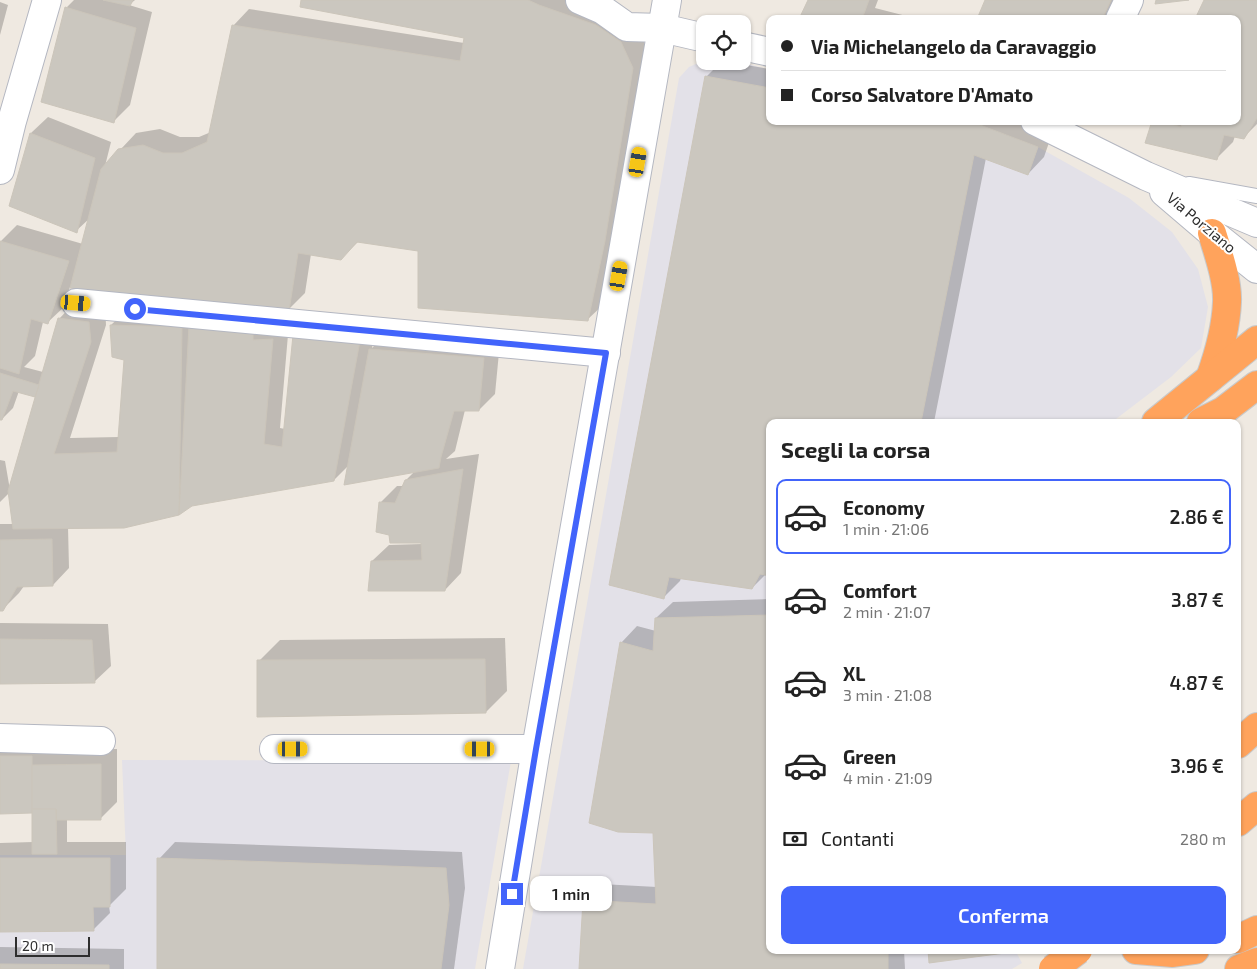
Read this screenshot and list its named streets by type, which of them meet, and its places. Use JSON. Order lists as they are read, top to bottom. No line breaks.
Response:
{"streets":{"street":["Via Porziano"]},"scale_bar":"20 m","page":{"banner":["Via Michelangelo da Caravaggio","Corso Salvatore D'Amato"],"heading":"Scegli la corsa","list":[{"name":"Economy","note":"1 min · 21:06","value":"2.86 €"},{"name":"Comfort","note":"2 min · 21:07","value":"3.87 €"},{"name":"XL","note":"3 min · 21:08","value":"4.87 €"},{"name":"Green","note":"4 min · 21:09","value":"3.96 €"}],"pay":["Contanti","280 m"],"bubble":"1 min","buttons":"Conferma","scale":"20 m"}}
